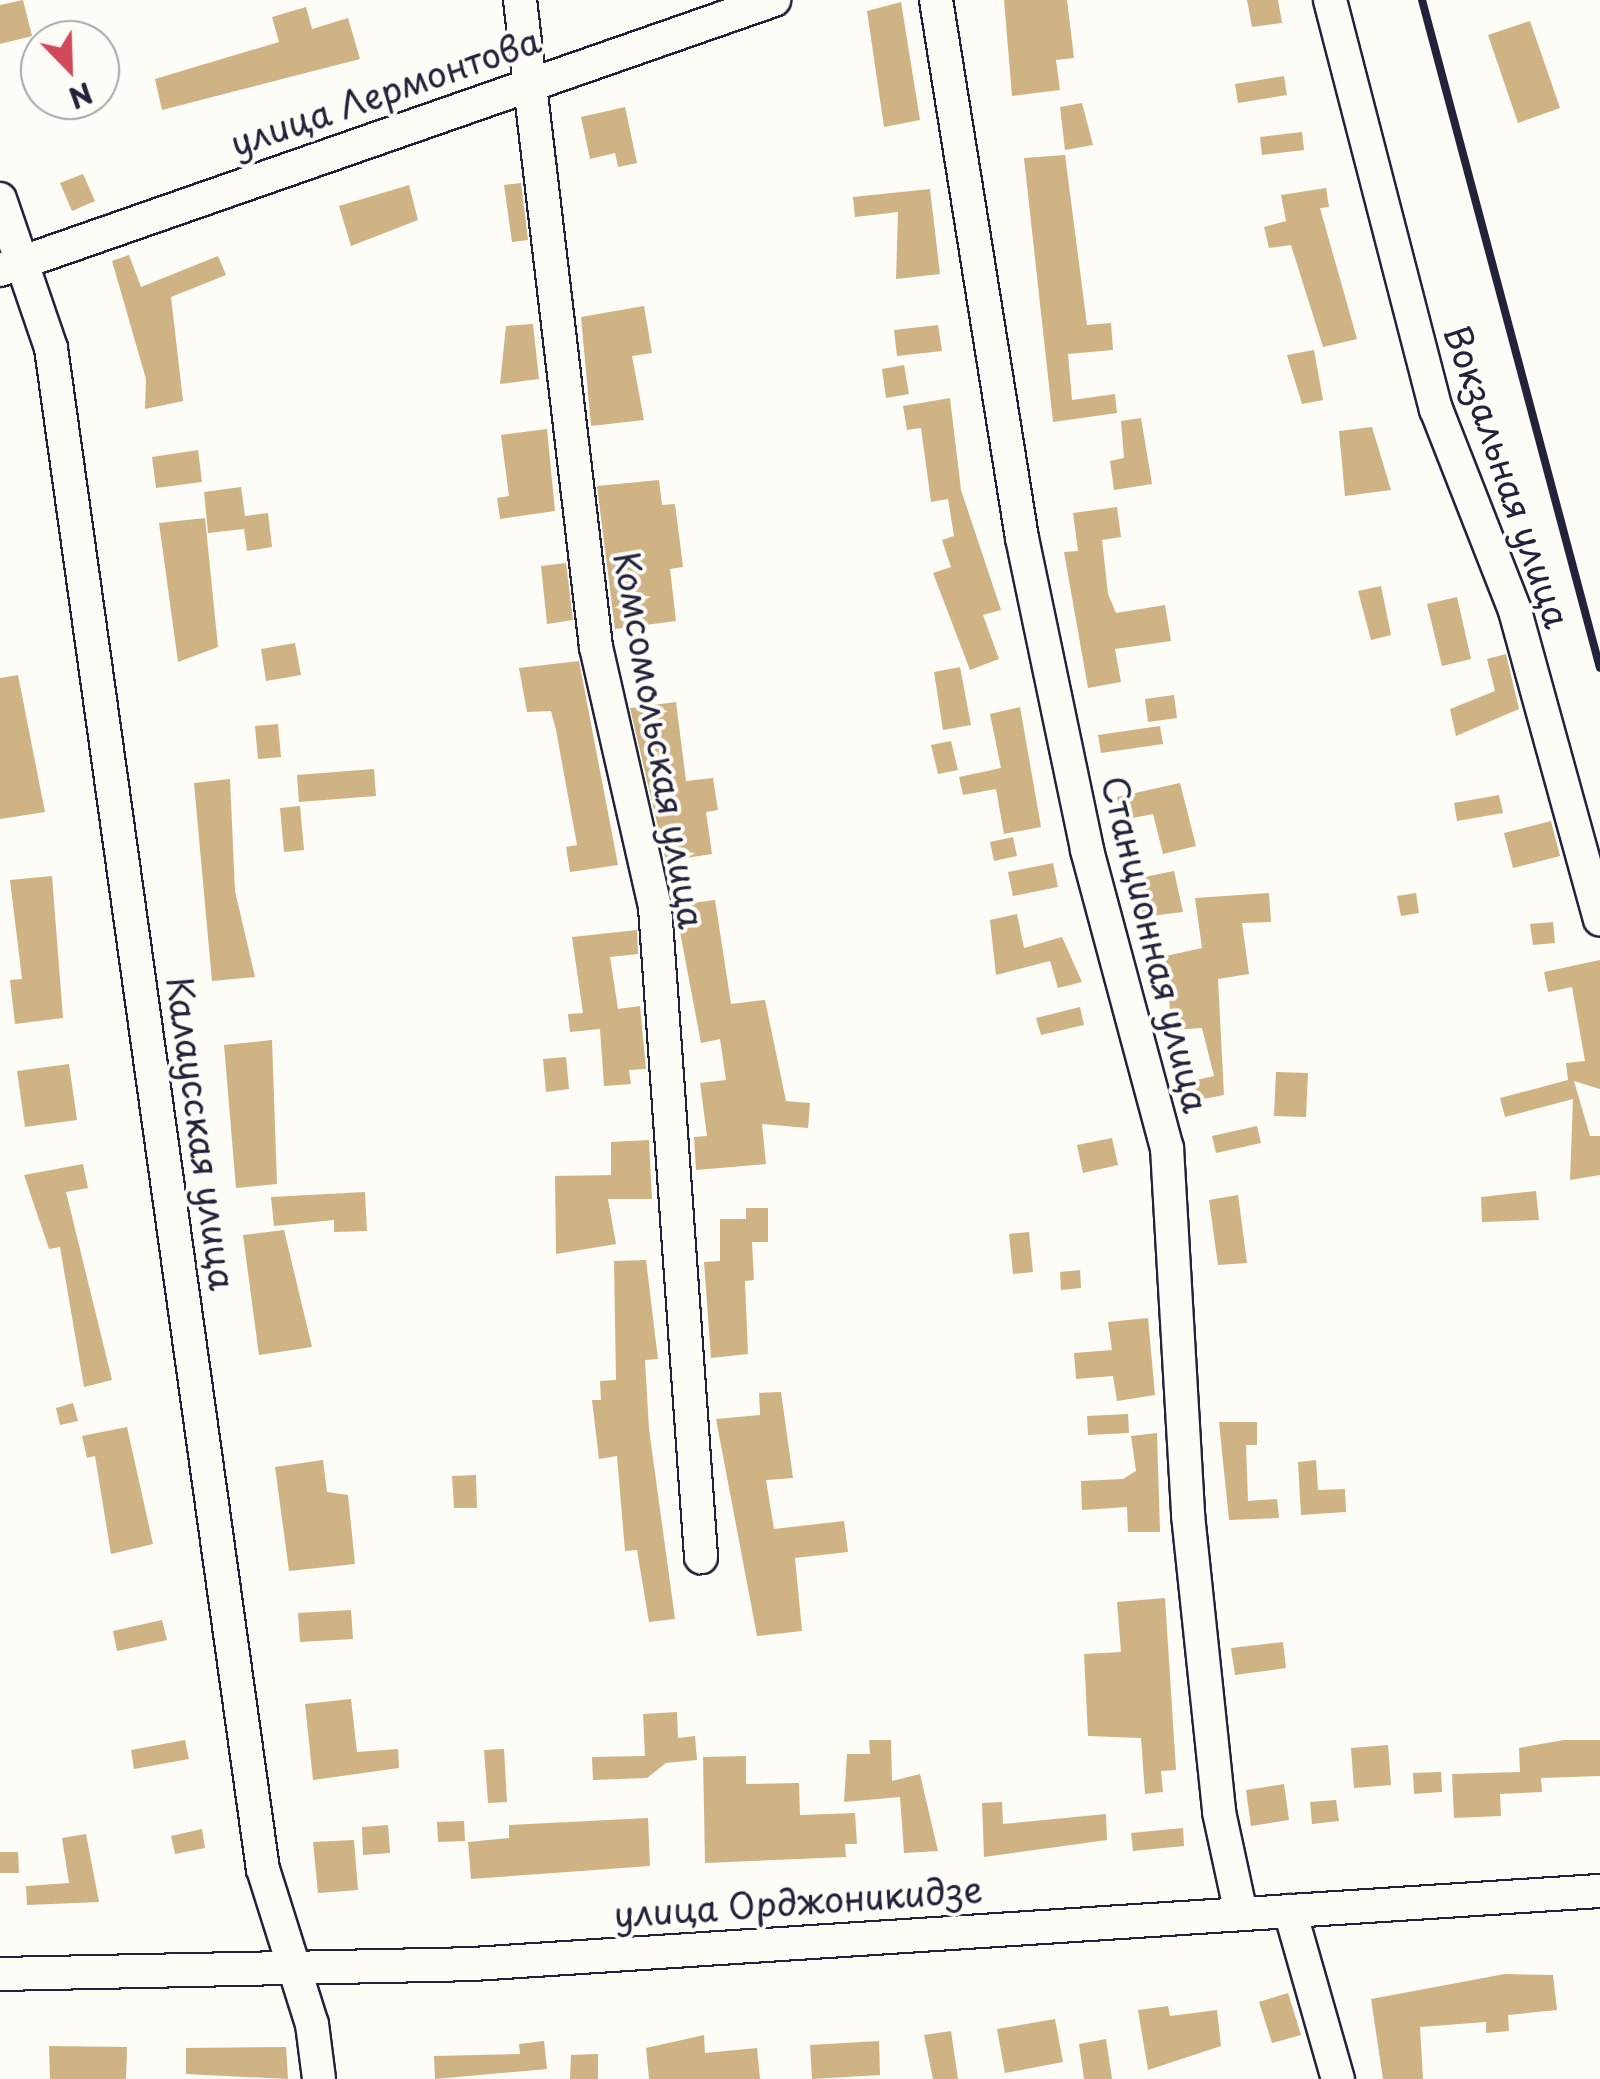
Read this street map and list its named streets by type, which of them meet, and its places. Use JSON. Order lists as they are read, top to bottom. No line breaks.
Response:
{"streets":{"street":["улица Лермонтова","Вокзальная улица","Комсомольская улица","Станционная улица","Калаусская улица","улица Орджоникидзе"]},"crossings":[["улица Лермонтова","Комсомольская улица"],["улица Лермонтова","Калаусская улица"],["Станционная улица","улица Орджоникидзе"],["Калаусская улица","улица Орджоникидзе"]],"north":"bottom right"}
